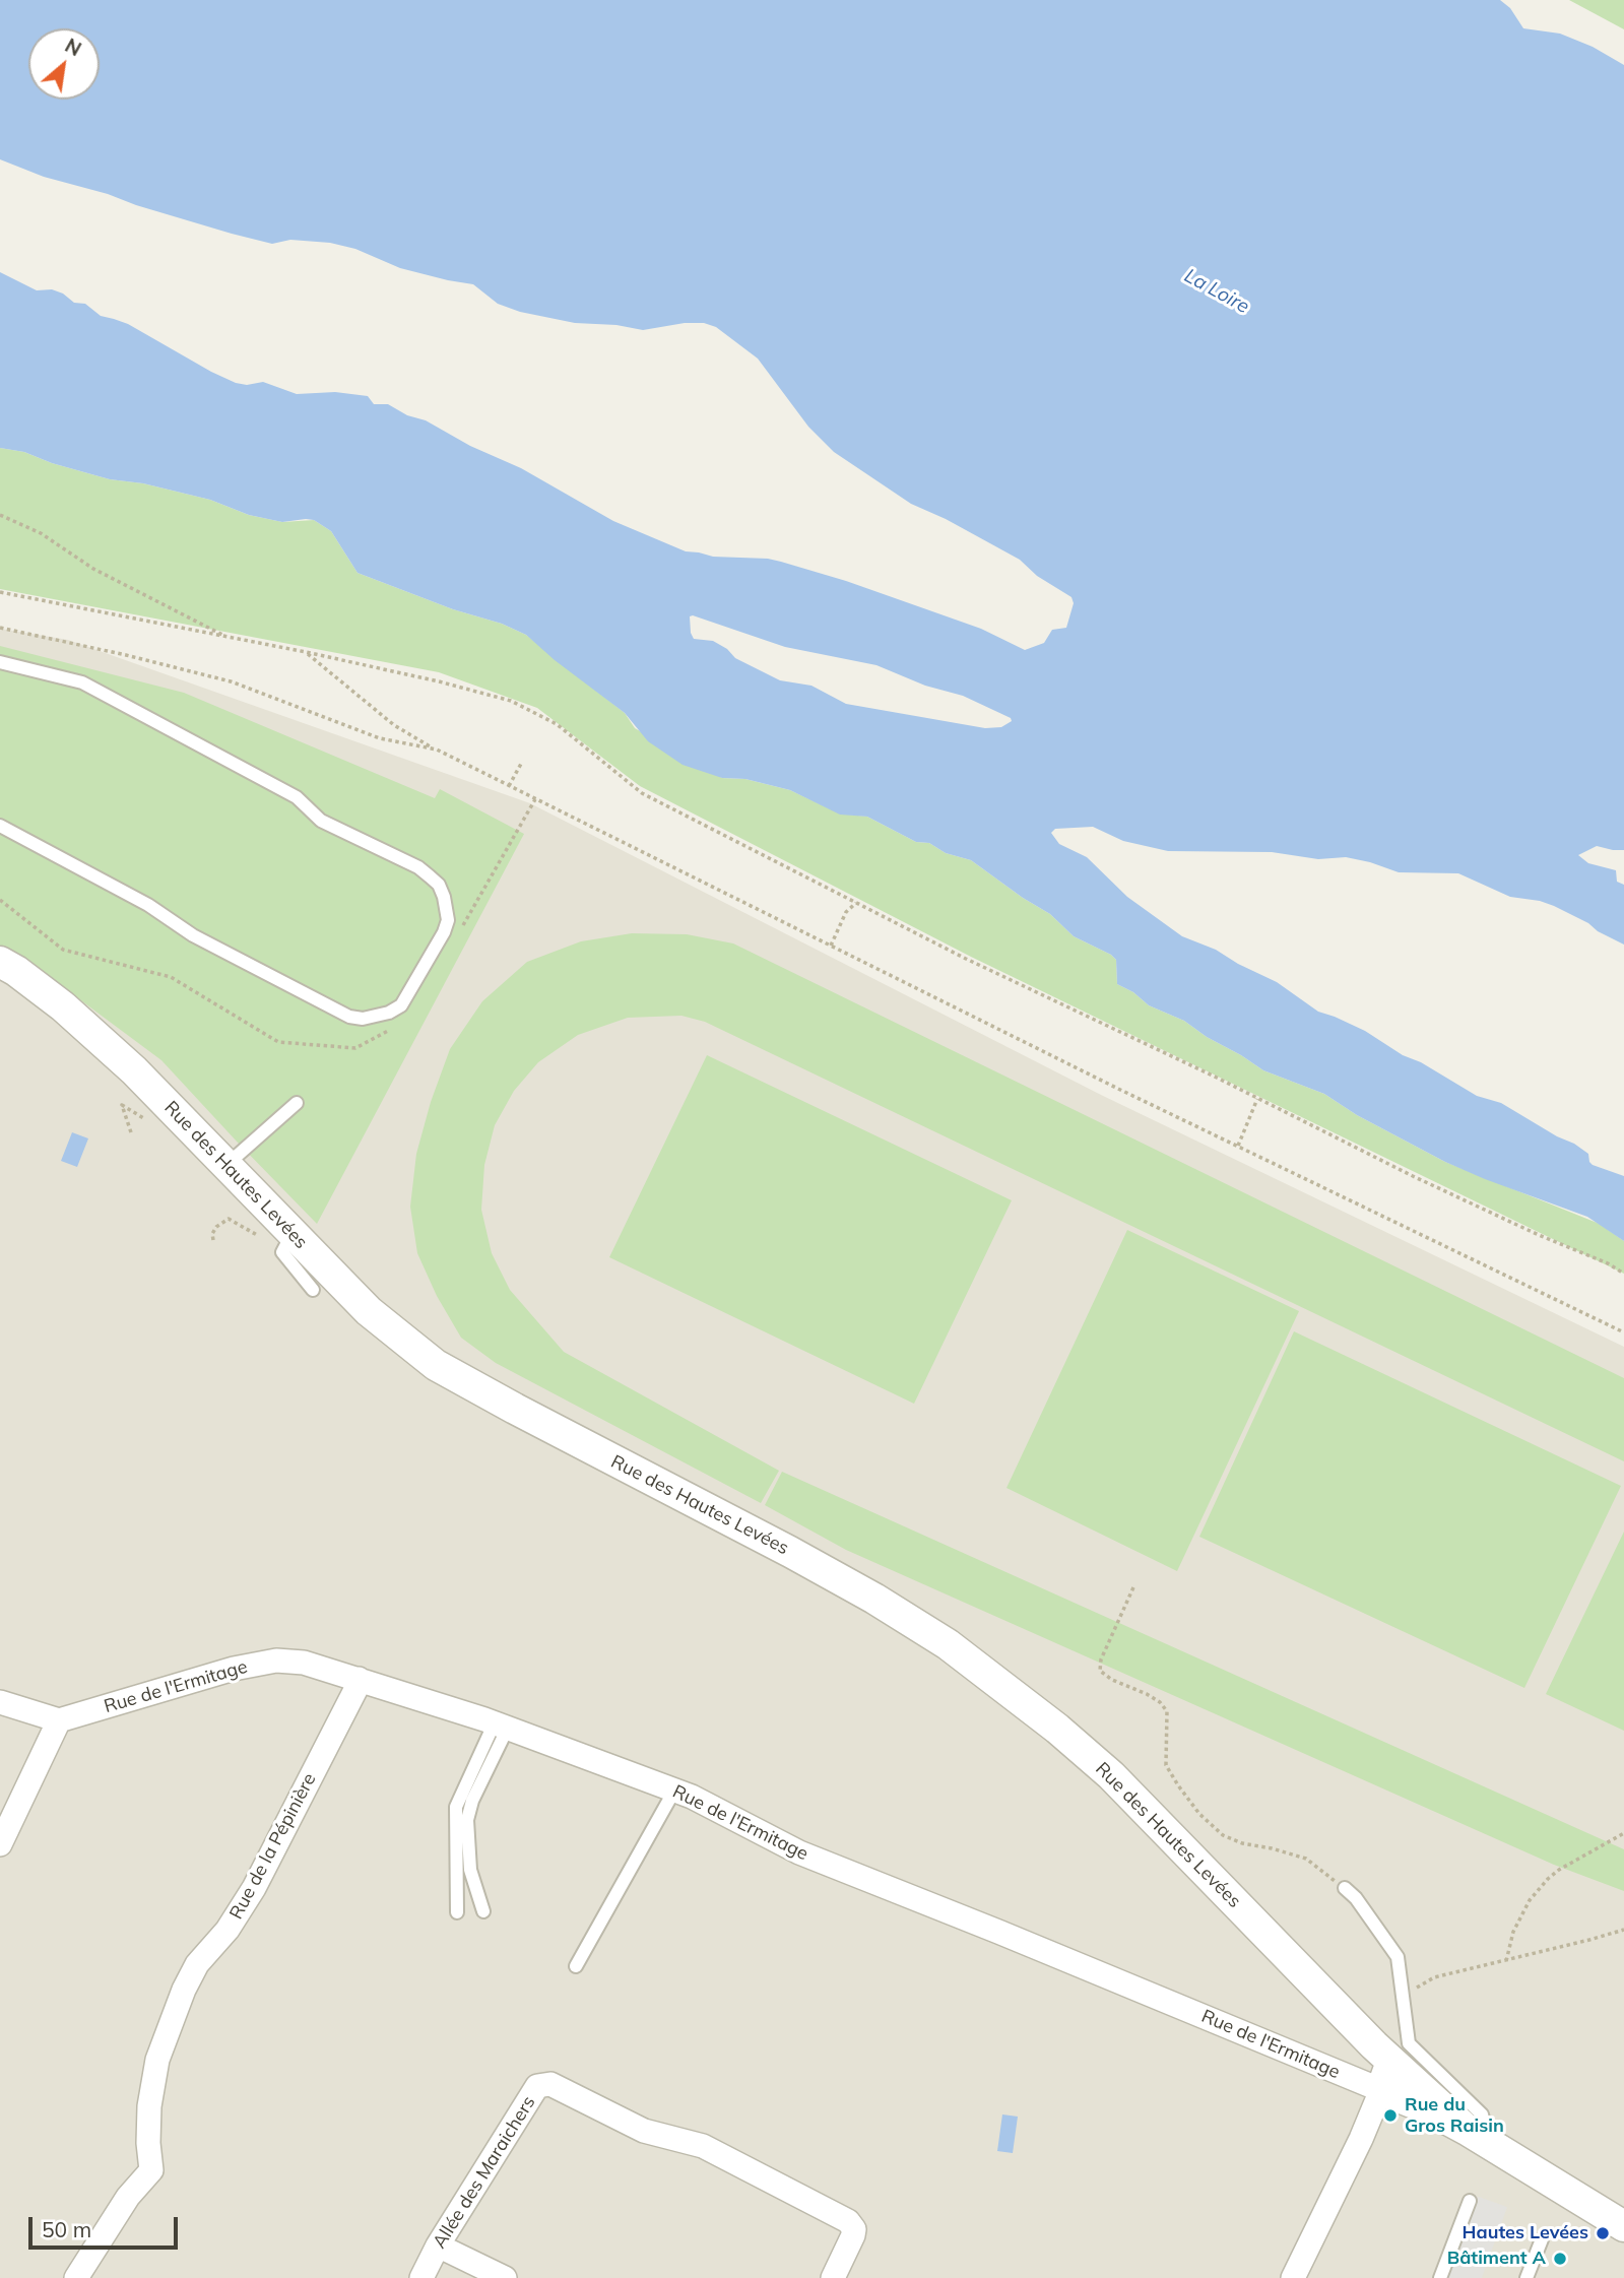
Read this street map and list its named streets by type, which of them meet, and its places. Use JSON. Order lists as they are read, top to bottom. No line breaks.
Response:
{"streets":{"street":["Rue des Hautes Levées","Rue de l'Ermitage","Rue de la Pépinière","Allée des Maraichers"]},"crossings":[["Rue de l'Ermitage","Rue de la Pépinière"]],"water":["La Loire"],"places":["Rue du Gros Raisin","Hautes Levées","Bâtiment A"],"scale_bar":"50 m","north":"top right"}
